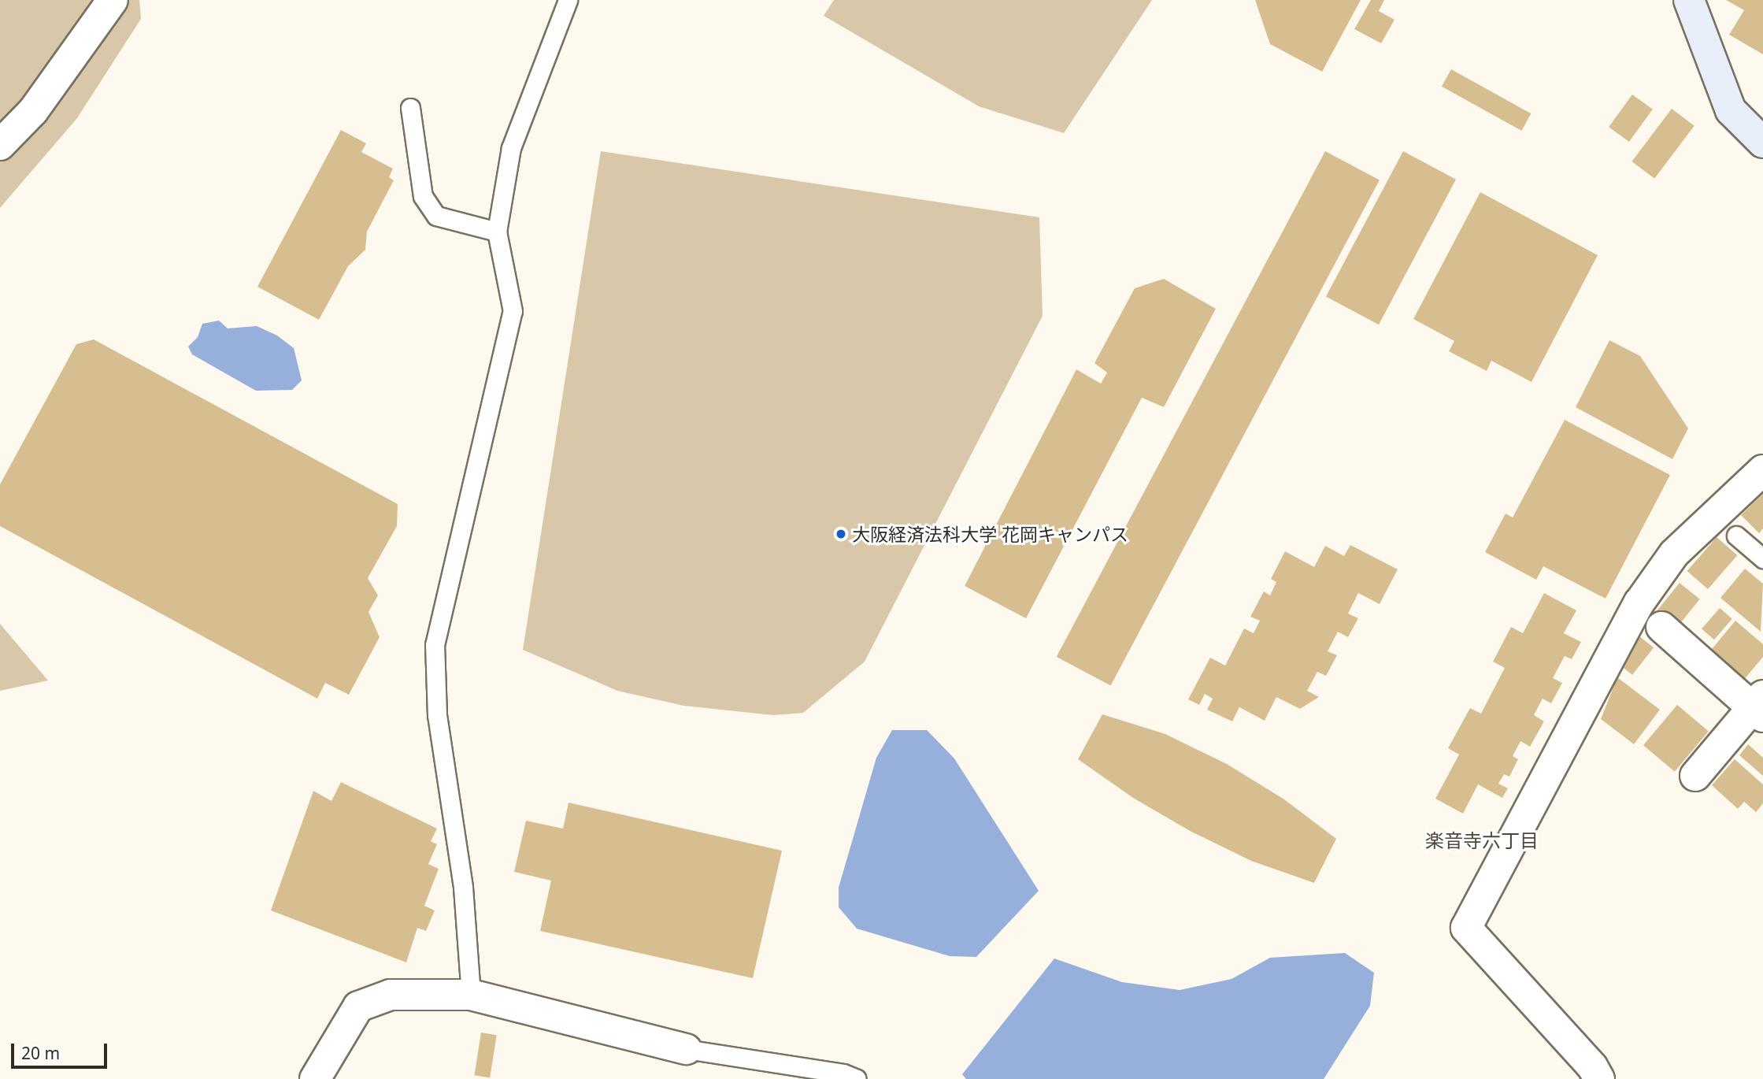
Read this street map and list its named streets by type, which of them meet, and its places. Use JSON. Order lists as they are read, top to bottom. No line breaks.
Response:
{"districts":["楽音寺六丁目"],"places":["大阪経済法科大学 花岡キャンパス"],"scale_bar":"20 m"}
